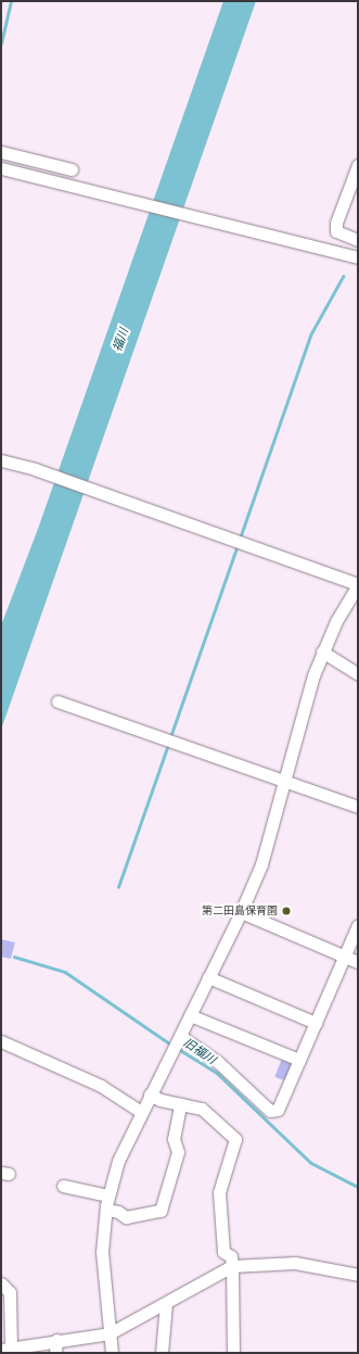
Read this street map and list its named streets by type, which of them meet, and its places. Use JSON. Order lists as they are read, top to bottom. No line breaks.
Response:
{"water":["福川","旧福川"],"places":["第二田島保育園"]}
